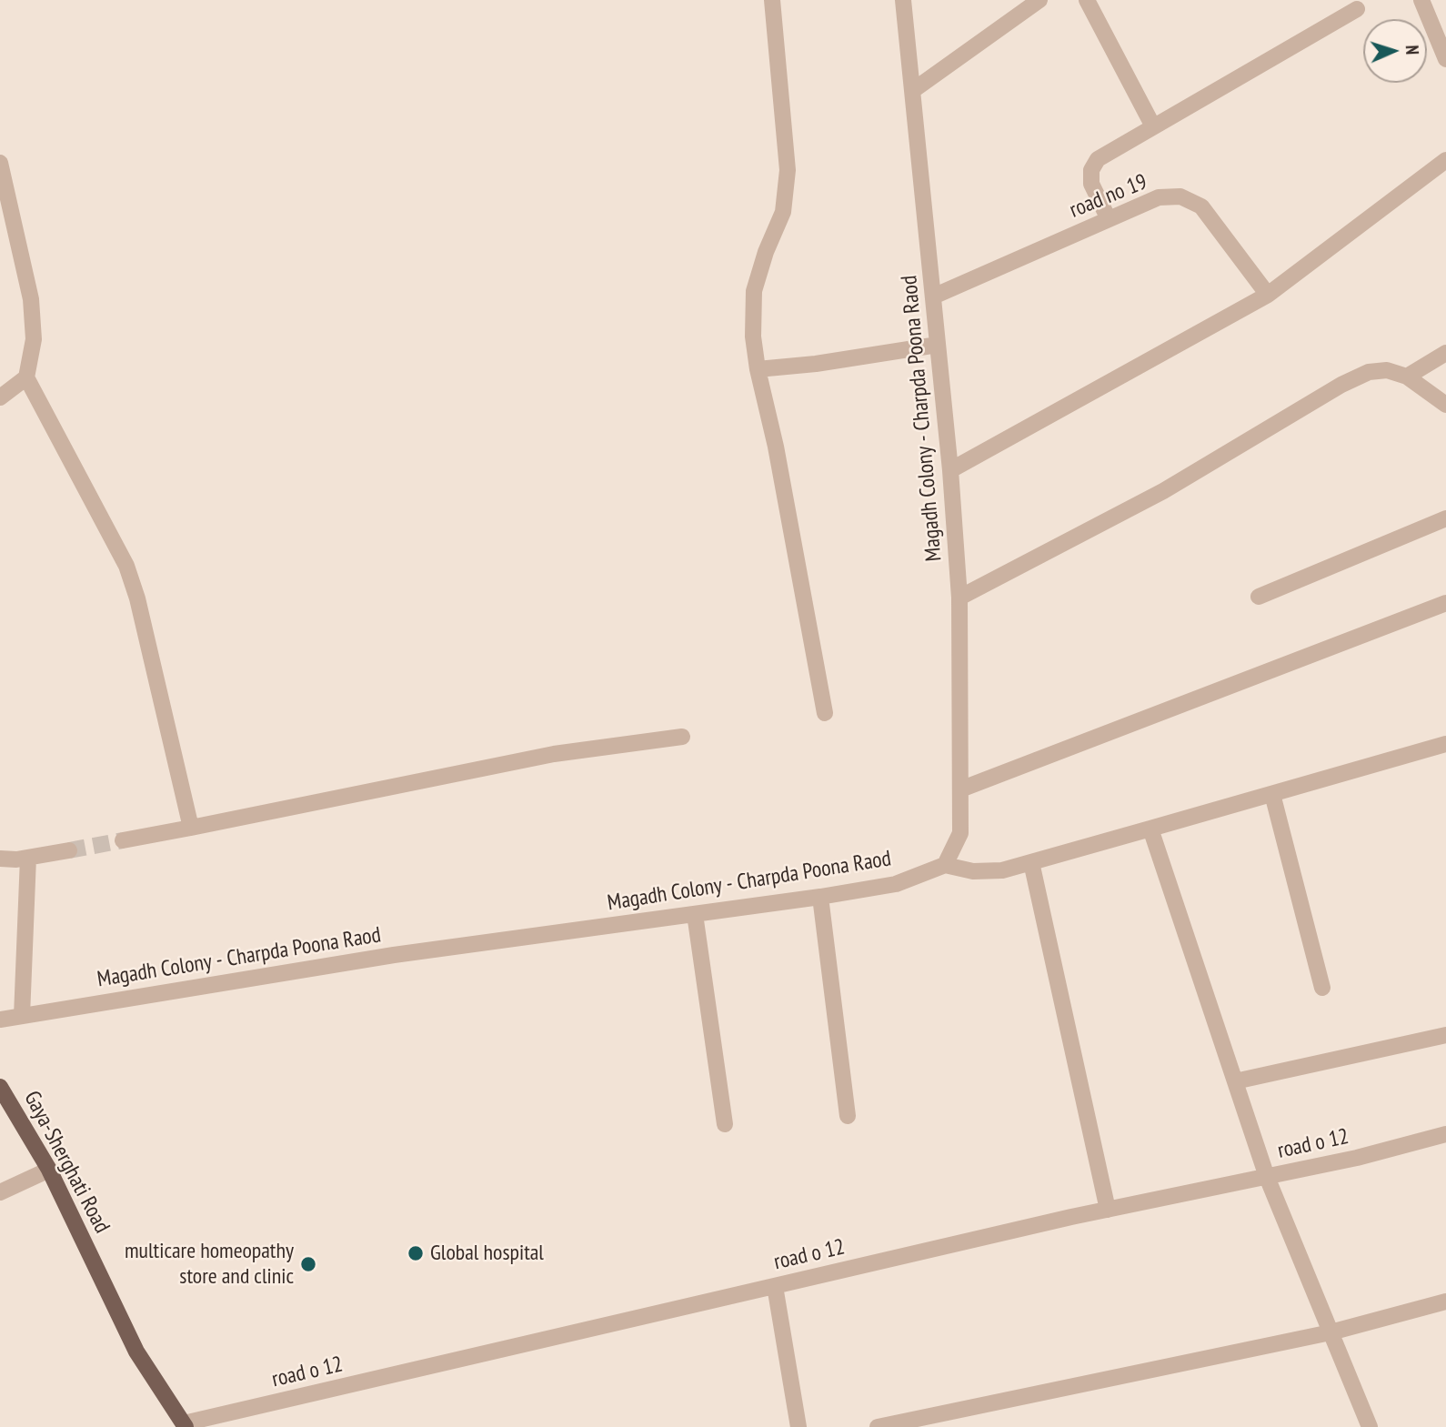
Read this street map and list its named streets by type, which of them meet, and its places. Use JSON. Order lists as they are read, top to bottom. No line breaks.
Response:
{"streets":{"main road":["Gaya-Sherghati Road"],"street":["road no 19","Magadh Colony - Charpda Poona Raod","road o 12"]},"crossings":[["road no 19","Magadh Colony - Charpda Poona Raod"],["road o 12","Gaya-Sherghati Road"]],"places":["Global hospital","multicare homeopathy store and clinic"],"north":"right"}
